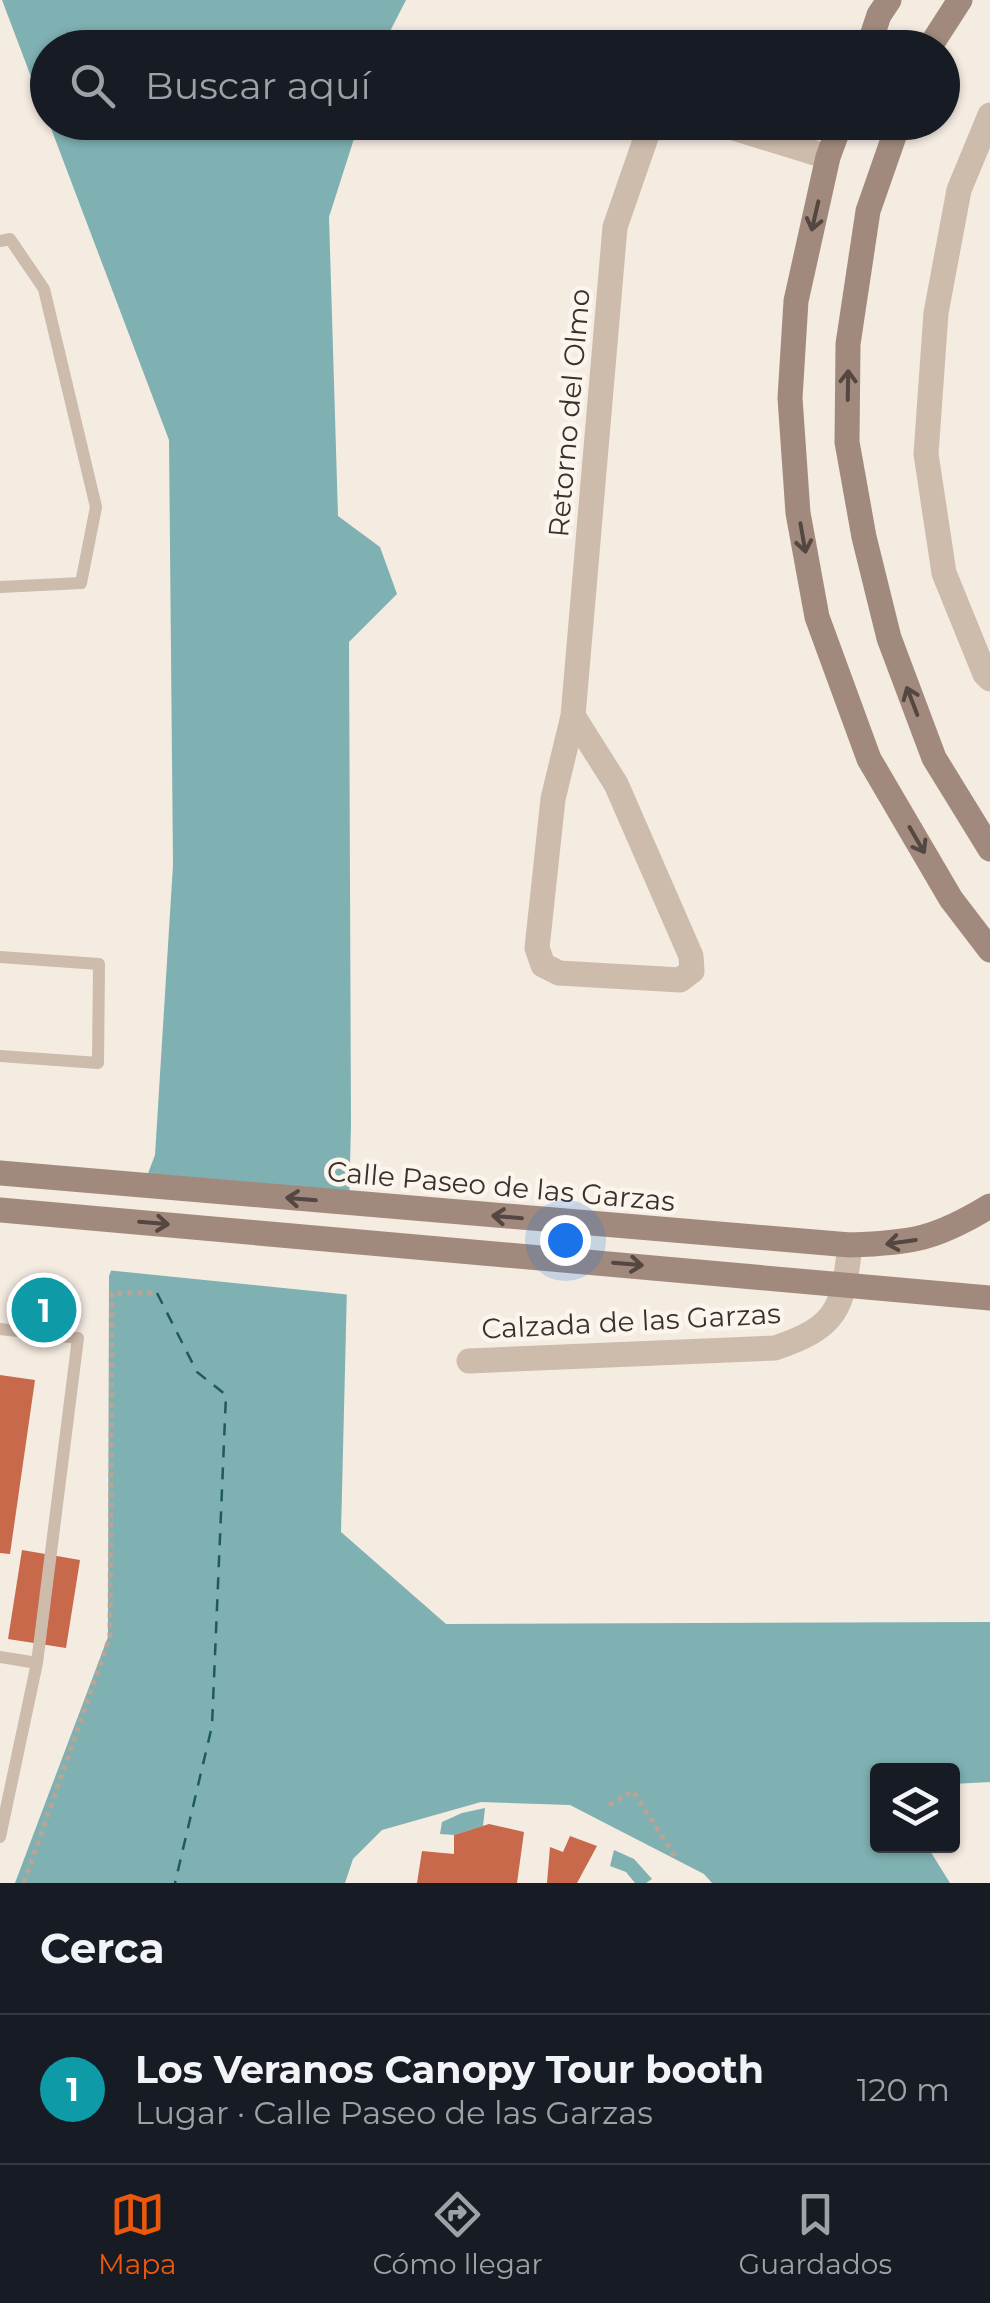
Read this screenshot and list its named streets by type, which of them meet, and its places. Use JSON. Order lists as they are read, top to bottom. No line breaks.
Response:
{"streets":{"street":["Retorno del Olmo","Calle Paseo de las Garzas","Calzada de las Garzas"]},"crossings":[["Calle Paseo de las Garzas","Calzada de las Garzas"]],"page":{"search":"Buscar aquí","pins":"1","heading":"Cerca","list":[{"mark":"1","name":"Los Veranos Canopy Tour booth","note":"Lugar · Calle Paseo de las Garzas","value":"120 m"}],"nav":["Mapa","Cómo llegar","Guardados"]}}
